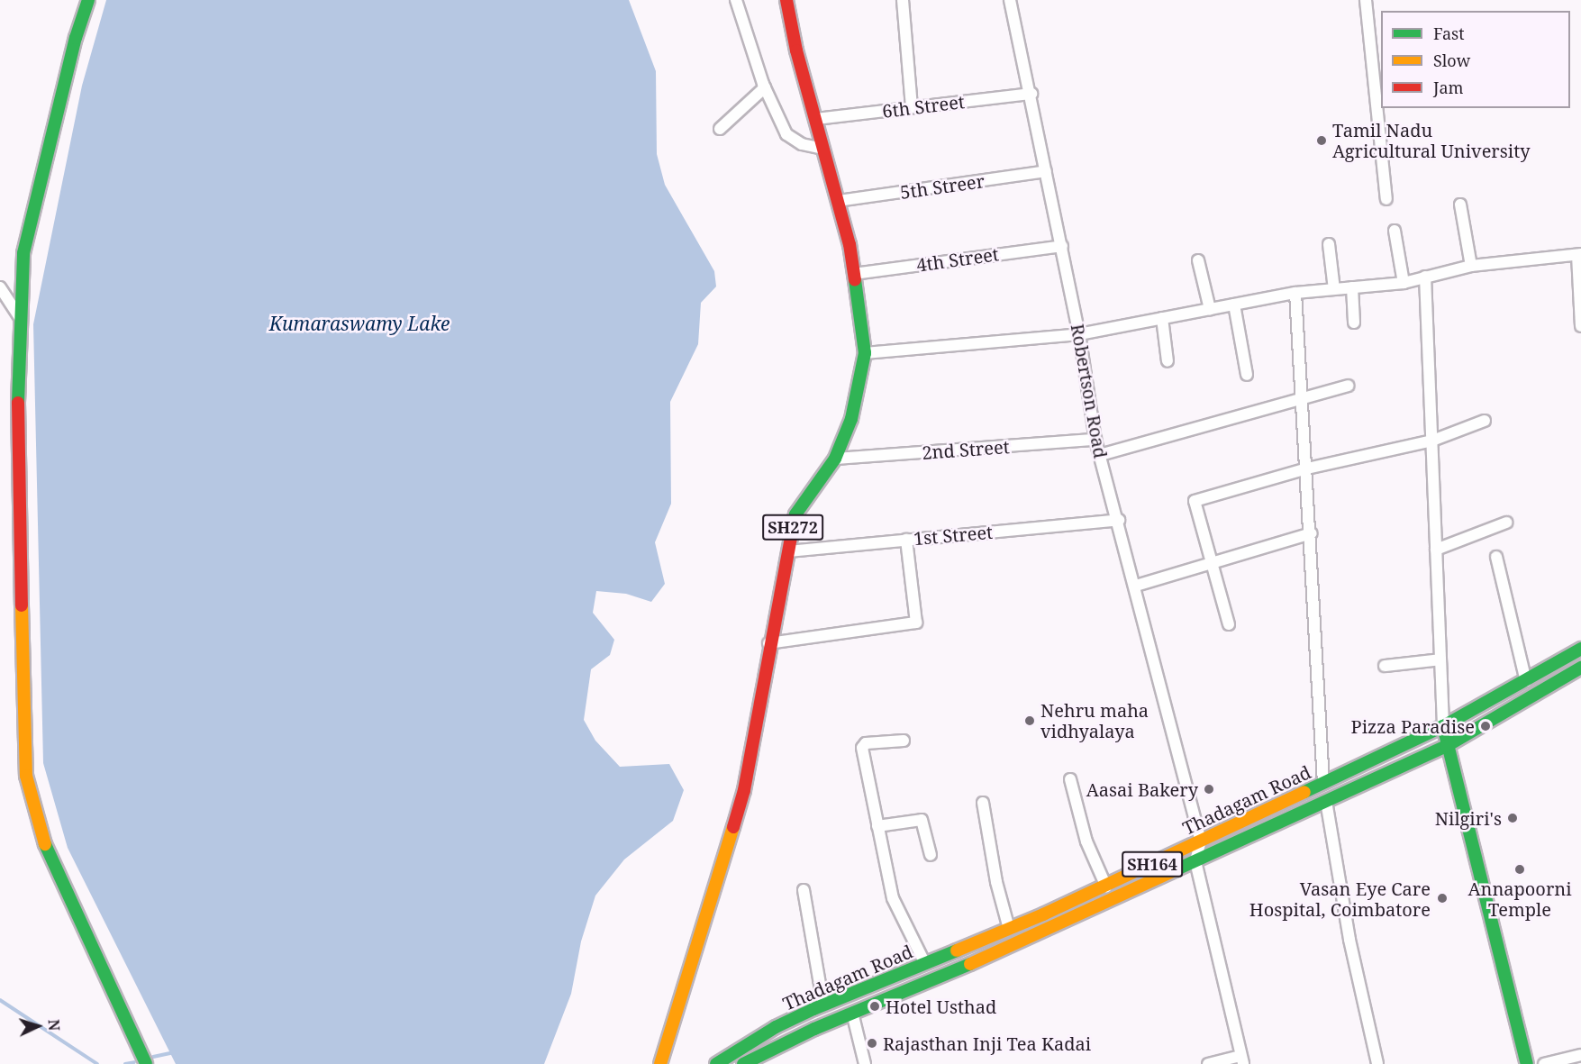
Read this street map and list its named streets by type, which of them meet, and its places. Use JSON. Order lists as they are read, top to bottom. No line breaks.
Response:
{"streets":{"main road":["SH272","Thadagam Road","SH164"],"street":["6th Street","5th Streer","4th Street","Robertson Road","2nd Street","1st Street"]},"crossings":[["6th Street","Robertson Road"],["6th Street","SH272"],["5th Streer","Robertson Road"],["5th Streer","SH272"],["4th Street","Robertson Road"],["4th Street","SH272"],["Robertson Road","2nd Street"],["Robertson Road","1st Street"],["Robertson Road","Thadagam Road"],["2nd Street","SH272"],["SH272","1st Street"]],"water":["Kumaraswamy Lake"],"places":["Tamil Nadu Agricultural University","Nehru maha vidhyalaya","Pizza Paradise","Aasai Bakery","Nilgiri's","Annapoorni Temple","Vasan Eye Care Hospital, Coimbatore","Hotel Usthad","Rajasthan Inji Tea Kadai"],"legend":["Fast","Slow","Jam"],"north":"right"}
